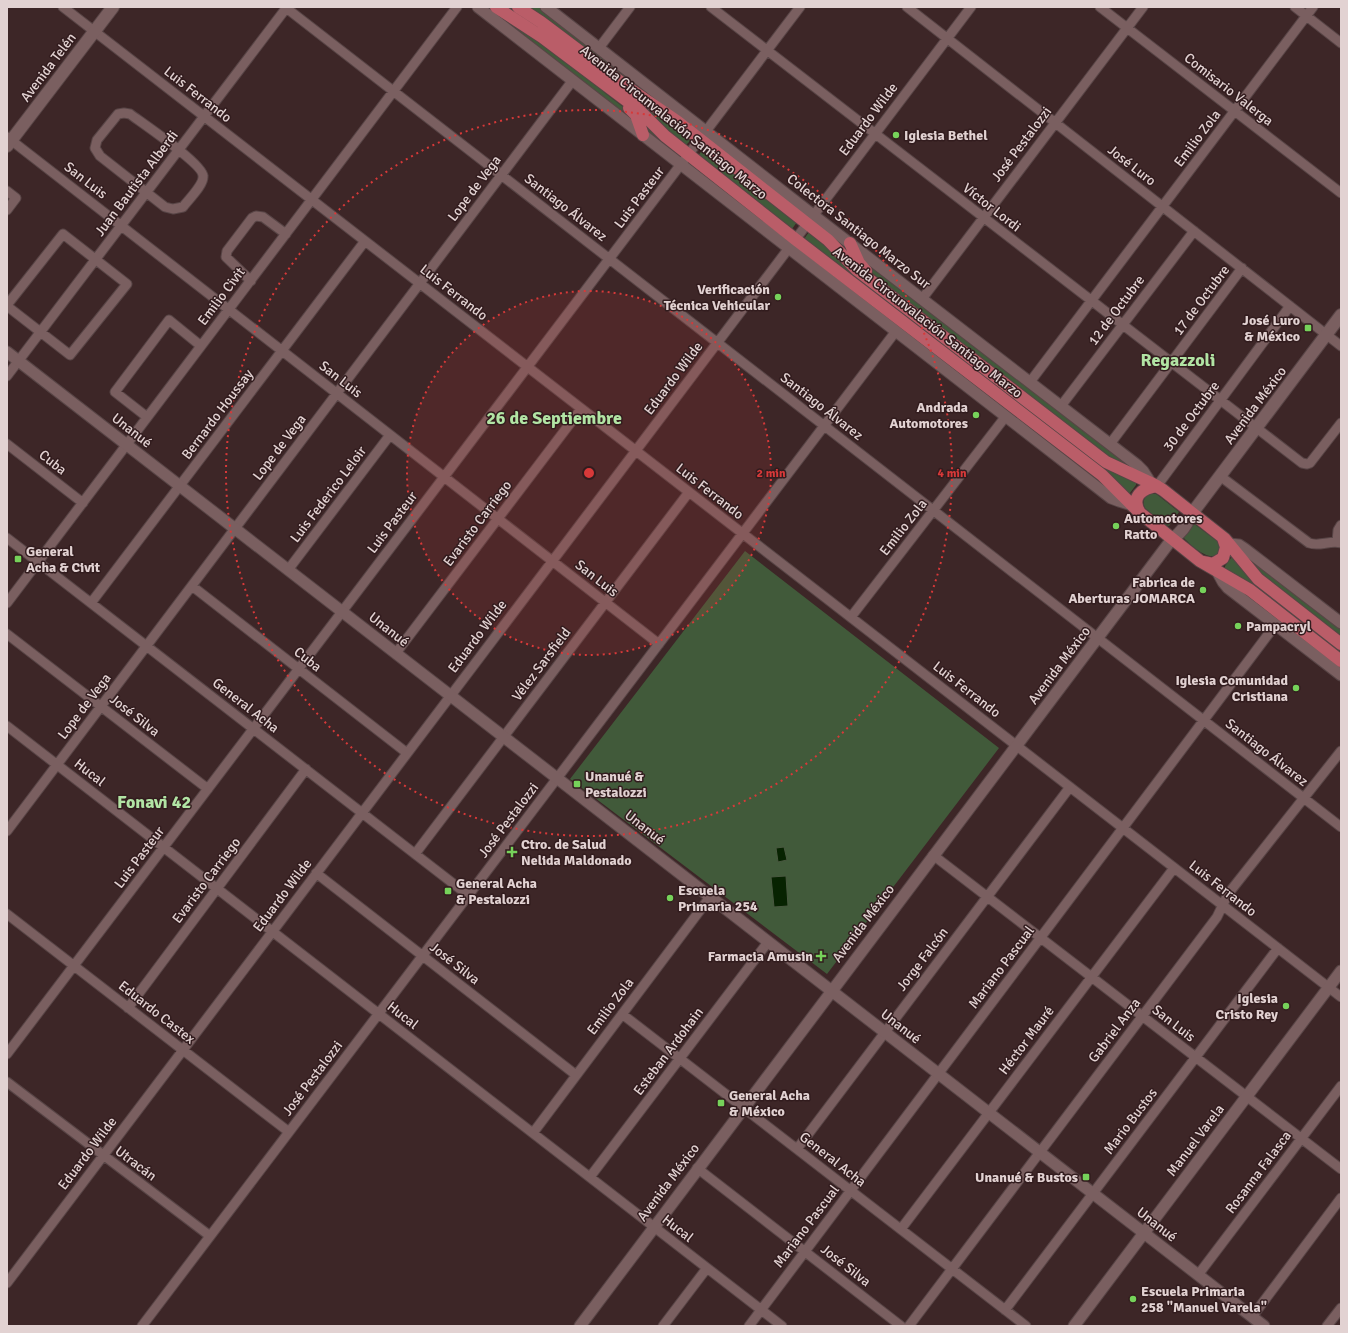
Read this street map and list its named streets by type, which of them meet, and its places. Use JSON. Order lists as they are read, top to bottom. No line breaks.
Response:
{"streets":{"main road":["Avenida Telén","Avenida Circunvalación Santiago Marzo","Avenida México"],"street":["Comisario Valerga","Luis Ferrando","Eduardo Wilde","Emilio Zola","José Pestalozzi","José Luro","San Luis","Juan Bautista Alberdi","Lope de Vega","Luis Pasteur","Santiago Álvarez","Víctor Lordi","Colectora Santiago Marzo Sur","Emilio Civit","17 de Octubre","12 de Octubre","Bernardo Houssay","30 de Octubre","Unanué","Cuba","Luis Federico Leloir","Evaristo Carriego","Vélez Sarsfield","General Acha","José Silva","Hucal","Jorge Falcón","Mariano Pascual","Eduardo Castex","Gabriel Anza","Héctor Mauré","Esteban Ardohain","Mario Bustos","Manuel Varela","Utracán","Rosanna Falasca"]},"crossings":[["Avenida Telén","Luis Ferrando"],["Avenida Telén","San Luis"],["Comisario Valerga","Emilio Zola"],["Comisario Valerga","José Pestalozzi"],["Luis Ferrando","Eduardo Wilde"],["Luis Ferrando","Emilio Zola"],["Luis Ferrando","José Pestalozzi"],["Luis Ferrando","Juan Bautista Alberdi"],["Luis Ferrando","Lope de Vega"],["Luis Ferrando","Luis Pasteur"],["Luis Ferrando","Emilio Civit"],["Luis Ferrando","Avenida México"],["Luis Ferrando","Bernardo Houssay"],["Luis Ferrando","Evaristo Carriego"],["Luis Ferrando","Vélez Sarsfield"],["Luis Ferrando","Jorge Falcón"],["Luis Ferrando","Mariano Pascual"],["Luis Ferrando","Gabriel Anza"],["Luis Ferrando","Héctor Mauré"],["Luis Ferrando","Mario Bustos"],["Luis Ferrando","Manuel Varela"],["Eduardo Wilde","Avenida Circunvalación Santiago Marzo"],["Eduardo Wilde","José Luro"],["Eduardo Wilde","San Luis"],["Eduardo Wilde","Santiago Álvarez"],["Eduardo Wilde","Víctor Lordi"],["Eduardo Wilde","Colectora Santiago Marzo Sur"],["Eduardo Wilde","Unanué"],["Eduardo Wilde","Cuba"],["Eduardo Wilde","General Acha"],["Eduardo Wilde","José Silva"],["Eduardo Wilde","Hucal"],["Eduardo Wilde","Eduardo Castex"],["Eduardo Wilde","Utracán"],["Avenida Circunvalación Santiago Marzo","Luis Pasteur"],["Avenida Circunvalación Santiago Marzo","Colectora Santiago Marzo Sur"],["Avenida Circunvalación Santiago Marzo","Avenida México"],["Avenida Circunvalación Santiago Marzo","30 de Octubre"],["Emilio Zola","José Luro"],["Emilio Zola","Santiago Álvarez"],["Emilio Zola","Víctor Lordi"],["Emilio Zola","Colectora Santiago Marzo Sur"],["Emilio Zola","Unanué"],["Emilio Zola","General Acha"],["Emilio Zola","José Silva"],["Emilio Zola","Hucal"],["José Pestalozzi","José Luro"],["José Pestalozzi","San Luis"],["José Pestalozzi","Santiago Álvarez"],["José Pestalozzi","Víctor Lordi"],["José Pestalozzi","Colectora Santiago Marzo Sur"],["José Pestalozzi","Unanué"],["José Pestalozzi","General Acha"],["José Pestalozzi","José Silva"],["José Pestalozzi","Hucal"],["José Pestalozzi","Eduardo Castex"],["José Pestalozzi","Utracán"],["José Luro","17 de Octubre"],["José Luro","12 de Octubre"],["José Luro","Avenida México"],["José Luro","30 de Octubre"],["San Luis","Juan Bautista Alberdi"],["San Luis","Lope de Vega"],["San Luis","Luis Pasteur"],["San Luis","Emilio Civit"],["San Luis","Avenida México"],["San Luis","Bernardo Houssay"],["San Luis","Luis Federico Leloir"],["San Luis","Evaristo Carriego"],["San Luis","Vélez Sarsfield"],["San Luis","Jorge Falcón"],["San Luis","Mariano Pascual"],["San Luis","Gabriel Anza"],["San Luis","Héctor Mauré"],["San Luis","Mario Bustos"],["San Luis","Manuel Varela"],["San Luis","Rosanna Falasca"],["Juan Bautista Alberdi","Santiago Álvarez"],["Juan Bautista Alberdi","Unanué"],["Lope de Vega","Santiago Álvarez"],["Lope de Vega","Unanué"],["Lope de Vega","Cuba"],["Lope de Vega","General Acha"],["Lope de Vega","José Silva"],["Lope de Vega","Hucal"],["Luis Pasteur","Santiago Álvarez"],["Luis Pasteur","Víctor Lordi"],["Luis Pasteur","Unanué"],["Luis Pasteur","Cuba"],["Luis Pasteur","General Acha"],["Luis Pasteur","José Silva"],["Luis Pasteur","Hucal"],["Luis Pasteur","Eduardo Castex"],["Santiago Álvarez","Emilio Civit"],["Santiago Álvarez","Avenida México"],["Santiago Álvarez","Mariano Pascual"],["Santiago Álvarez","Gabriel Anza"],["Víctor Lordi","17 de Octubre"],["Víctor Lordi","12 de Octubre"],["Víctor Lordi","Avenida México"],["Víctor Lordi","30 de Octubre"],["Colectora Santiago Marzo Sur","17 de Octubre"],["Colectora Santiago Marzo Sur","12 de Octubre"],["Colectora Santiago Marzo Sur","30 de Octubre"],["Emilio Civit","Unanué"],["Emilio Civit","Cuba"],["Emilio Civit","General Acha"],["Avenida México","Unanué"],["Avenida México","General Acha"],["Avenida México","José Silva"],["Avenida México","Hucal"],["Bernardo Houssay","Unanué"],["Bernardo Houssay","General Acha"],["Unanué","Luis Federico Leloir"],["Unanué","Evaristo Carriego"],["Unanué","Vélez Sarsfield"],["Unanué","Jorge Falcón"],["Unanué","Mariano Pascual"],["Unanué","Gabriel Anza"],["Unanué","Héctor Mauré"],["Unanué","Esteban Ardohain"],["Unanué","Mario Bustos"],["Unanué","Manuel Varela"],["Unanué","Rosanna Falasca"],["Evaristo Carriego","General Acha"],["Evaristo Carriego","Hucal"],["Evaristo Carriego","Eduardo Castex"],["Vélez Sarsfield","General Acha"],["General Acha","Jorge Falcón"],["General Acha","Mariano Pascual"],["General Acha","Gabriel Anza"],["General Acha","Héctor Mauré"],["General Acha","Esteban Ardohain"],["General Acha","Mario Bustos"],["José Silva","Mariano Pascual"],["Hucal","Mariano Pascual"],["Hucal","Esteban Ardohain"]],"districts":["Regazzoli","26 de Septiembre","Fonavi 42"],"places":{"other":["Iglesia Bethel","Verificación Técnica Vehicular","Andrada Automotores","Automotores Ratto","Fabrica de Aberturas JOMARCA","Pampacryl","Iglesia Comunidad Cristiana","Escuela Primaria 254","Iglesia Cristo Rey","Escuela Primaria 258 \"Manuel Varela\""],"transit":["José Luro & México","General Acha & Civit","Unanué & Pestalozzi","General Acha & Pestalozzi","General Acha & México","Unanué & Bustos"],"health":["Ctro. de Salud Nelida Maldonado","Farmacia Amusin"]},"rings":["2 min","4 min"]}
